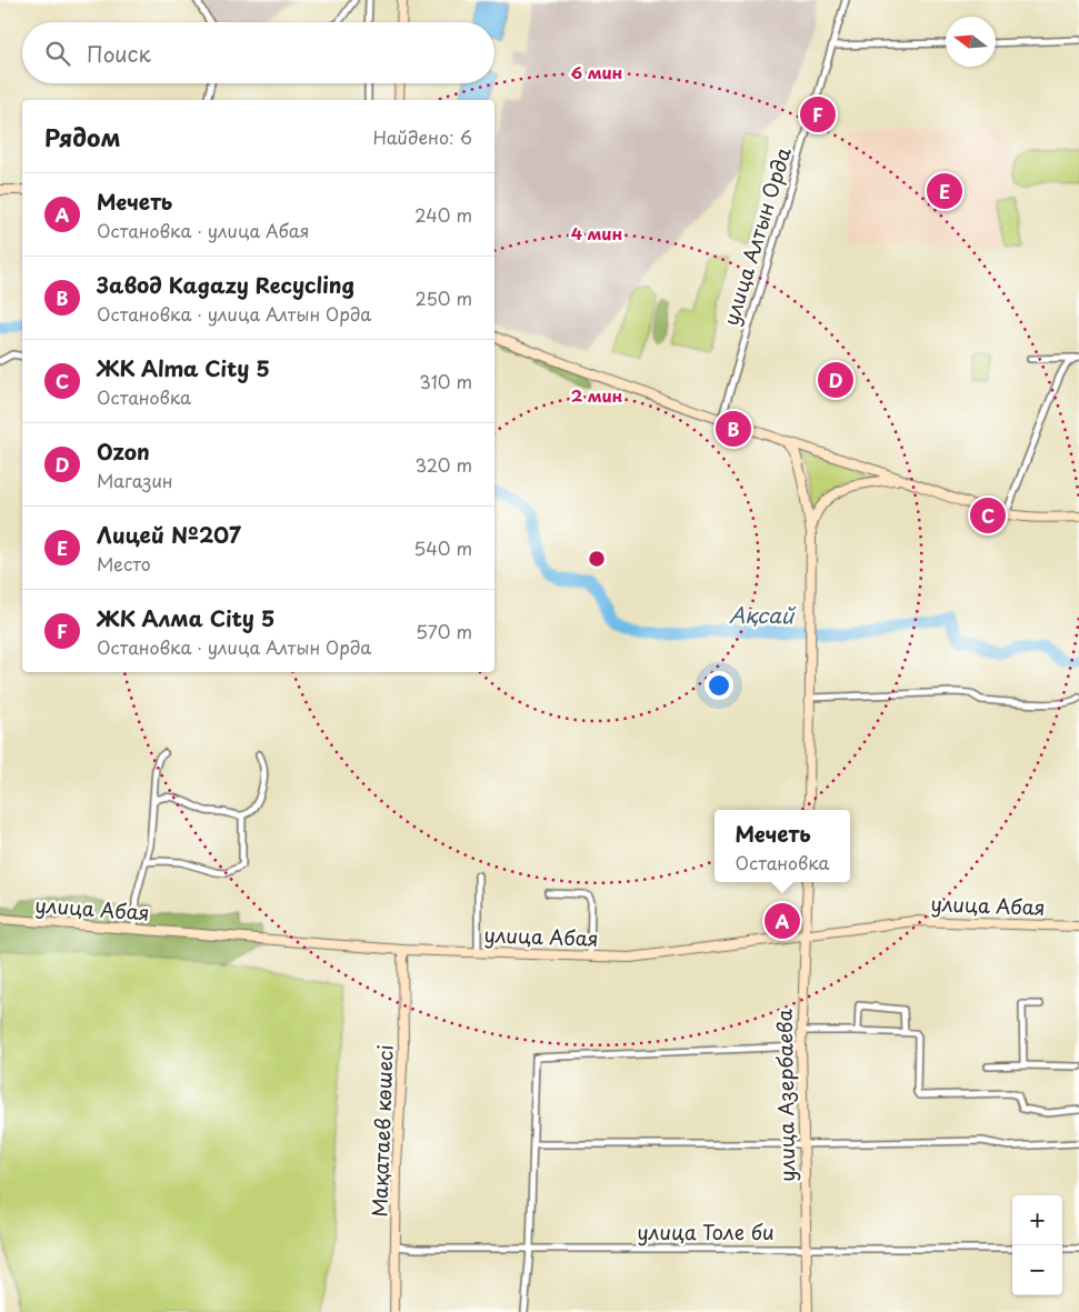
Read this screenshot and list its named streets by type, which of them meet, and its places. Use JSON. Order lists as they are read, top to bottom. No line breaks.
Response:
{"streets":{"main road":["улица Абая","улица Азербаева","Мақатаев көшесі"],"street":["улица Алтын Орда","улица Толе би"]},"crossings":[["улица Абая","улица Азербаева"],["улица Абая","Мақатаев көшесі"],["улица Азербаева","улица Толе би"],["Мақатаев көшесі","улица Толе би"]],"water":["Ақсай"],"north":"left","page":{"search":"Поиск","pins":["F","E","D","B","C","A"],"heading":["Рядом","Найдено: 6"],"list":[{"mark":"A","name":"Мечеть","note":"Остановка · улица Абая","value":"240 m"},{"mark":"B","name":"Завод Kagazy Recycling","note":"Остановка · улица Алтын Орда","value":"250 m"},{"mark":"C","name":"ЖК Alma City 5","note":"Остановка","value":"310 m"},{"mark":"D","name":"Ozon","note":"Магазин","value":"320 m"},{"mark":"E","name":"Лицей №207","note":"Место","value":"540 m"},{"mark":"F","name":"ЖК Алма City 5","note":"Остановка · улица Алтын Орда","value":"570 m"}],"popup":["Мечеть","Остановка"],"map_buttons":["+","−"]},"rings":["6 мин","4 мин","2 мин"]}
